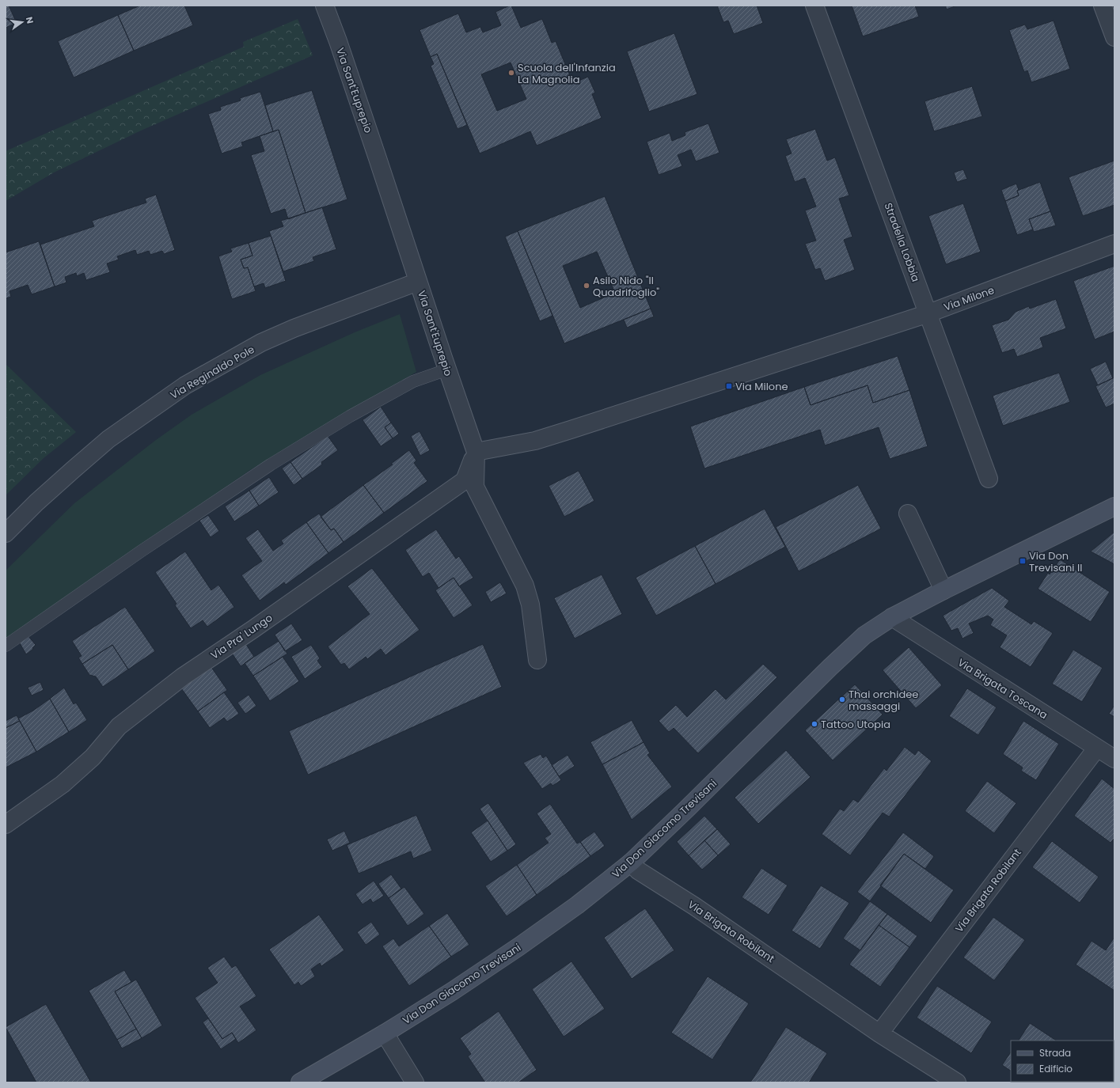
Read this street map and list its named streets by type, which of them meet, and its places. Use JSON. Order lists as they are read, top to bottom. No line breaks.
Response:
{"streets":{"street":["Via Sant'Euprepio","Stradella Lobbia","Via Milone","Via Reginaldo Pole","Via Pra' Lungo","Via Brigata Toscana","Via Don Giacomo Trevisani","Via Brigata Robilant"]},"crossings":[["Via Sant'Euprepio","Via Milone"],["Via Sant'Euprepio","Via Reginaldo Pole"],["Via Sant'Euprepio","Via Pra' Lungo"],["Stradella Lobbia","Via Milone"],["Via Milone","Via Pra' Lungo"],["Via Brigata Toscana","Via Don Giacomo Trevisani"],["Via Brigata Toscana","Via Brigata Robilant"],["Via Don Giacomo Trevisani","Via Brigata Robilant"]],"places":{"other":["Scuola dell'Infanzia La Magnolia","Asilo Nido \"Il Quadrifoglio\"","Thai orchidee massaggi","Tattoo Utopia"],"transit":["Via Milone","Via Don Trevisani II"]},"legend":["Strada","Edificio"],"north":"right"}
